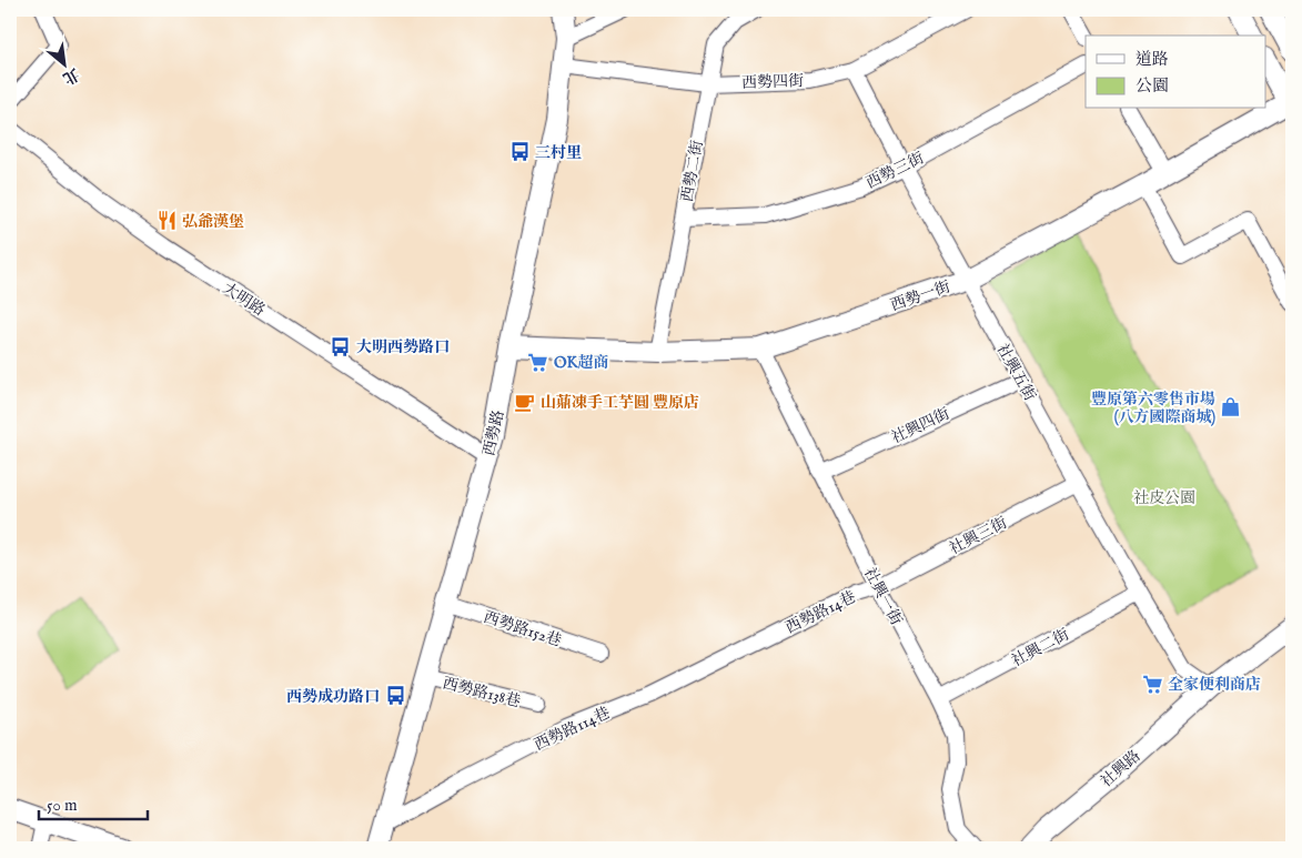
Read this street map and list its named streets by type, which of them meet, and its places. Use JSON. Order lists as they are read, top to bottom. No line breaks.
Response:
{"streets":{"street":["西勢四街","西勢三街","西勢二街","西勢一街","大明路","社興五街","社興四街","西勢路","社興三街","社興一街","西勢路14巷","西勢路152巷","社興二街","西勢路138巷","西勢路114巷","社興路"]},"crossings":[["西勢四街","西勢二街"],["西勢四街","社興五街"],["西勢四街","西勢路"],["西勢三街","西勢二街"],["西勢三街","社興五街"],["西勢二街","西勢一街"],["西勢一街","社興五街"],["西勢一街","西勢路"],["西勢一街","社興一街"],["大明路","西勢路"],["社興五街","社興四街"],["社興五街","社興三街"],["社興五街","社興二街"],["社興五街","社興路"],["社興四街","社興一街"],["西勢路","西勢路152巷"],["西勢路","西勢路138巷"],["西勢路","西勢路114巷"],["社興三街","社興一街"],["社興三街","西勢路14巷"],["社興一街","西勢路14巷"],["社興一街","社興二街"],["西勢路14巷","西勢路114巷"]],"parks":["社皮公園"],"places":{"bus stop":["三村里","大明西勢路口","西勢成功路口"],"restaurant":["弘爺漢堡"],"supermarket":["OK超商","全家便利商店"],"cafe":["山薡凍手工芋圓 豐原店"],"shop":["豐原第六零售市場 (八方國際商城)"]},"legend":["道路","公園"],"scale_bar":"50 m","north":"bottom right"}
